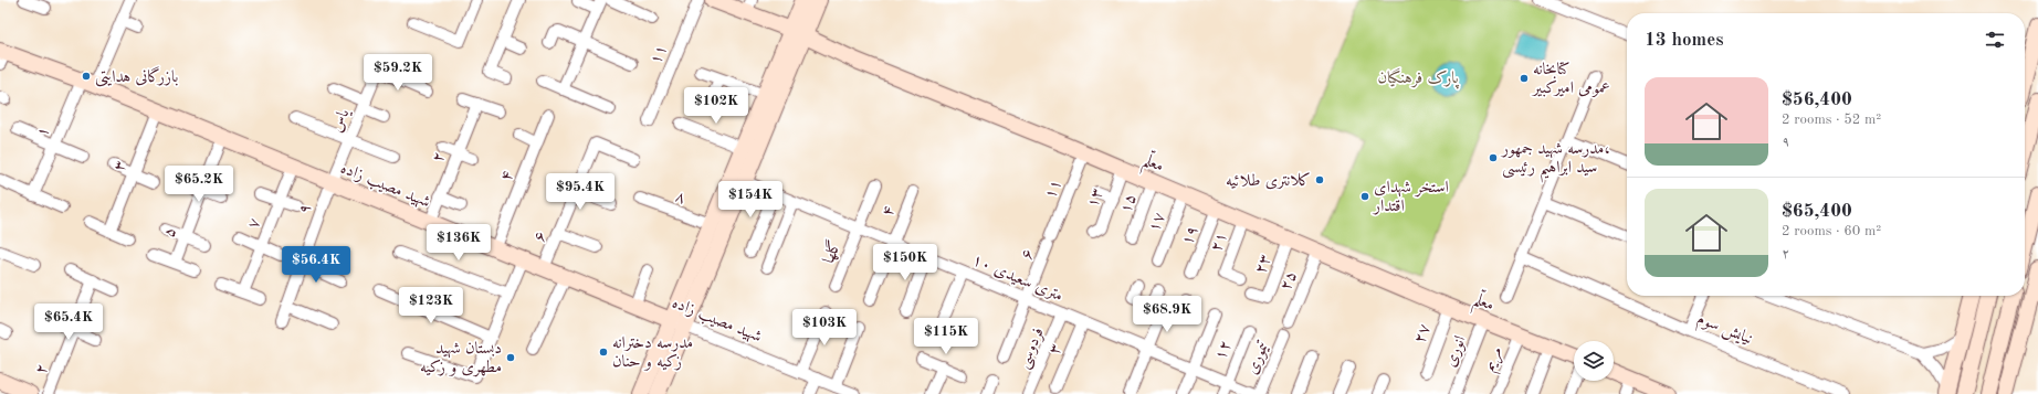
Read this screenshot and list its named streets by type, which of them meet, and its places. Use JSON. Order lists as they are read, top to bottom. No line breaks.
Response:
{"streets":{"street":["۱۱","یاس","۱","۲","معلّم","۳","۴","شهید مصیب زاده","۸","۱۳","۱۵","۹","۱۷","۷","۵","۱۹","۶","۲۱","گلها","۲۳","۱۰ متری سعیدی","۲۵","نیایش سوم","۲۷","فردوسی","۱۲","انوری","تیموری","مریم"]},"crossings":[["۱۱","معلّم"],["۱۱","۶"],["یاس","شهید مصیب زاده"],["یاس","۹"],["۱","شهید مصیب زاده"],["۲","شهید مصیب زاده"],["معلّم","۱۳"],["معلّم","۱۵"],["معلّم","۱۷"],["معلّم","۱۹"],["معلّم","۲۱"],["معلّم","۲۳"],["معلّم","۲۵"],["معلّم","۲۷"],["معلّم","انوری"],["معلّم","مریم"],["۳","شهید مصیب زاده"],["۳","۱۰ متری سعیدی"],["۴","شهید مصیب زاده"],["۴","۱۰ متری سعیدی"],["شهید مصیب زاده","۹"],["شهید مصیب زاده","۷"],["شهید مصیب زاده","۵"],["شهید مصیب زاده","۶"],["۶","۱۰ متری سعیدی"],["گلها","۱۰ متری سعیدی"],["۱۰ متری سعیدی","فردوسی"],["۱۰ متری سعیدی","۱۲"]],"parks":["پارک فرهنگیان"],"places":["بازرگانی هدایتی","کتابخانه عمومی امیرکبیر","مدرسه شهید جمهور، سید ابراهیم رئیسی","کلانتری طلائیه","استخر شهدای اقتدار","مدرسه دخترانه زکیه و حنان","دبستان شهید مطهری و زکیه"],"page":{"heading":"13 homes","price":["$59.2K","$102K","$65.2K","$95.4K","$154K","$136K","$150K","$56.4K","$123K","$68.9K","$65.4K","$103K","$115K"],"list":[{"name":"$56,400","note":"2 rooms · 52 m² · ۹"},{"name":"$65,400","note":"2 rooms · 60 m² · ۲"}]}}
